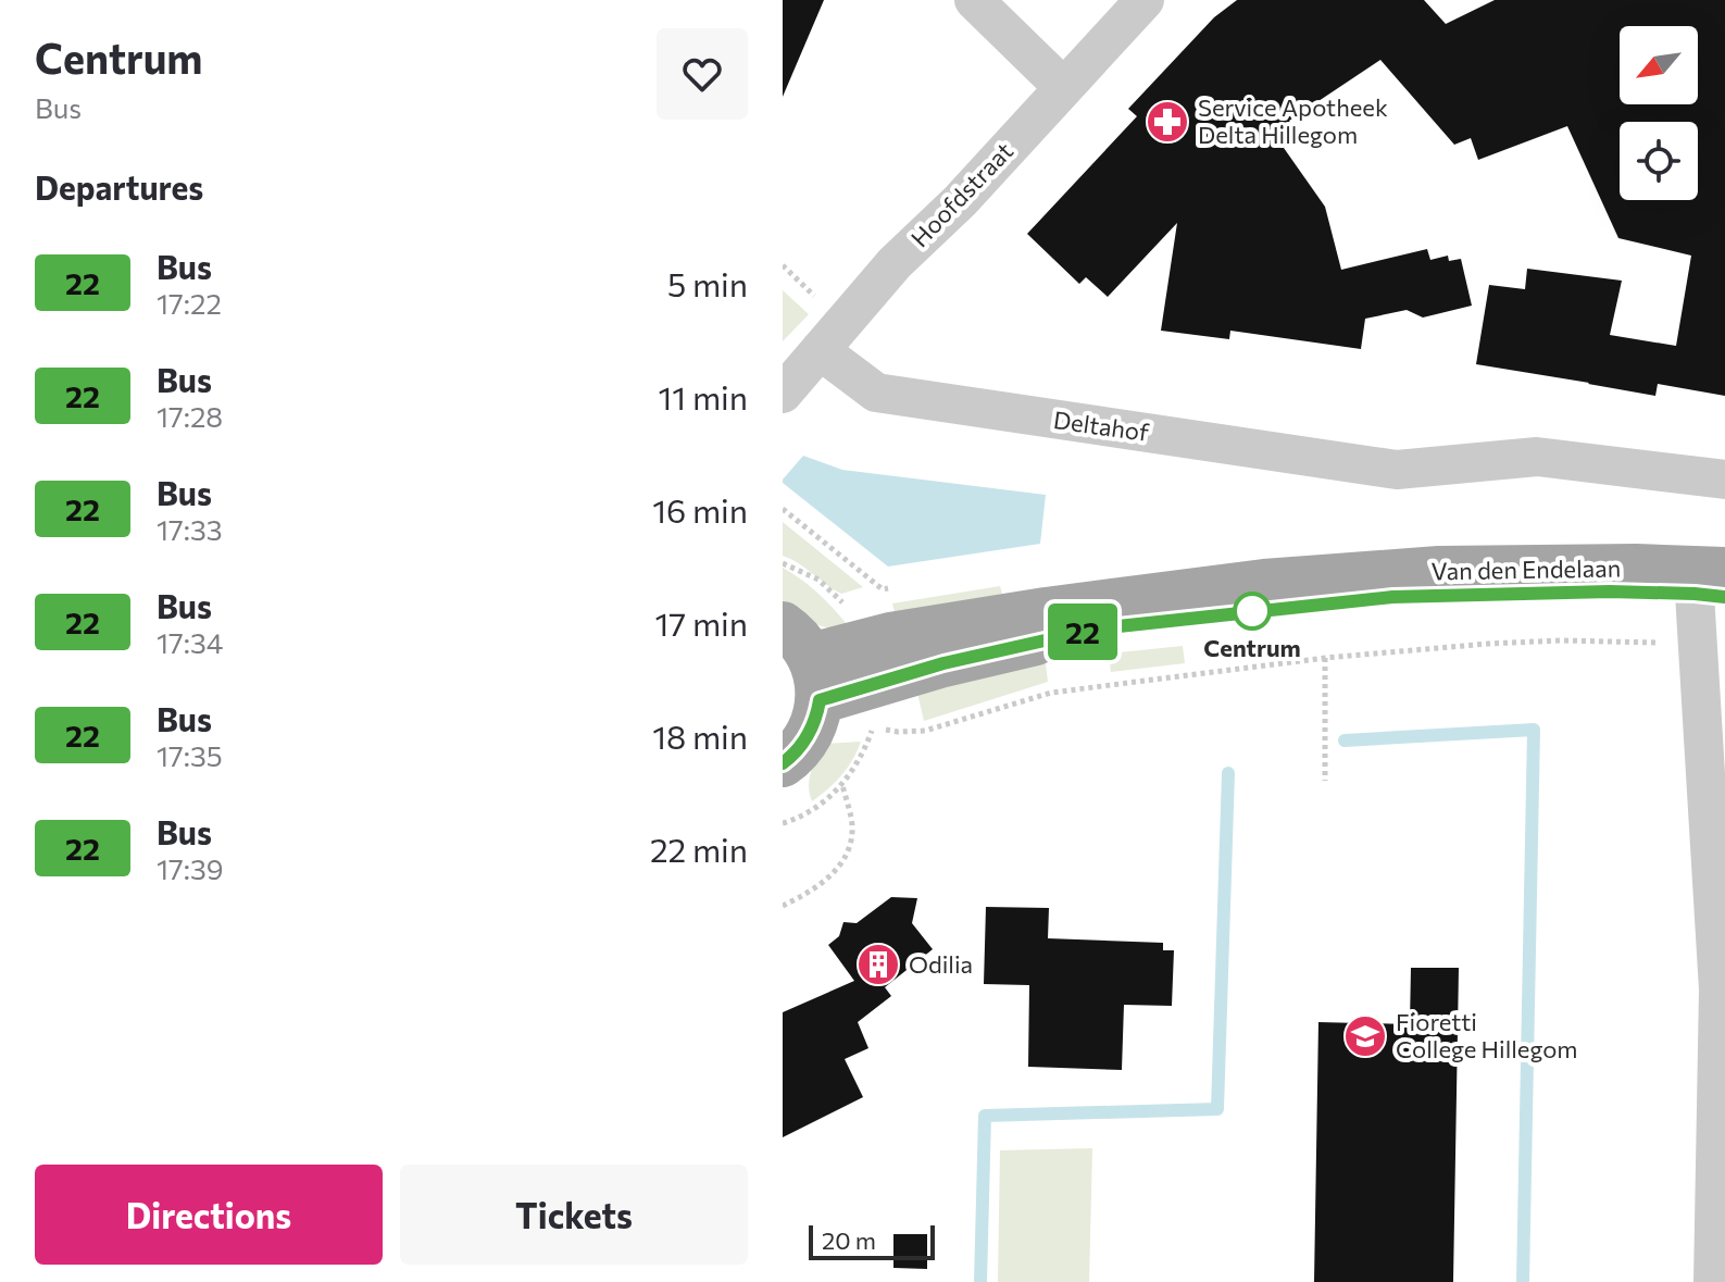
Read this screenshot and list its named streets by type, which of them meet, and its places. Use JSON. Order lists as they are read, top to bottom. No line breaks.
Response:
{"streets":{"main road":["Van den Endelaan"],"street":["Hoofdstraat","Deltahof"]},"crossings":[["Hoofdstraat","Deltahof"]],"places":{"pharmacy":["Service Apotheek Delta Hillegom"],"other":["Centrum"],"building":["Odilia"],"school or university":["Fioretti College Hillegom"]},"lines":["bus line 22"],"scale_bar":"20 m","north":"bottom left","page":{"heading":[["Centrum","Bus"],"Departures"],"on_map":"22","list":[{"mark":"22","name":"Bus","note":"17:22","value":"5 min"},{"mark":"22","name":"Bus","note":"17:28","value":"11 min"},{"mark":"22","name":"Bus","note":"17:33","value":"16 min"},{"mark":"22","name":"Bus","note":"17:34","value":"17 min"},{"mark":"22","name":"Bus","note":"17:35","value":"18 min"},{"mark":"22","name":"Bus","note":"17:39","value":"22 min"}],"buttons":["Directions","Tickets"],"scale":"20 m"}}
